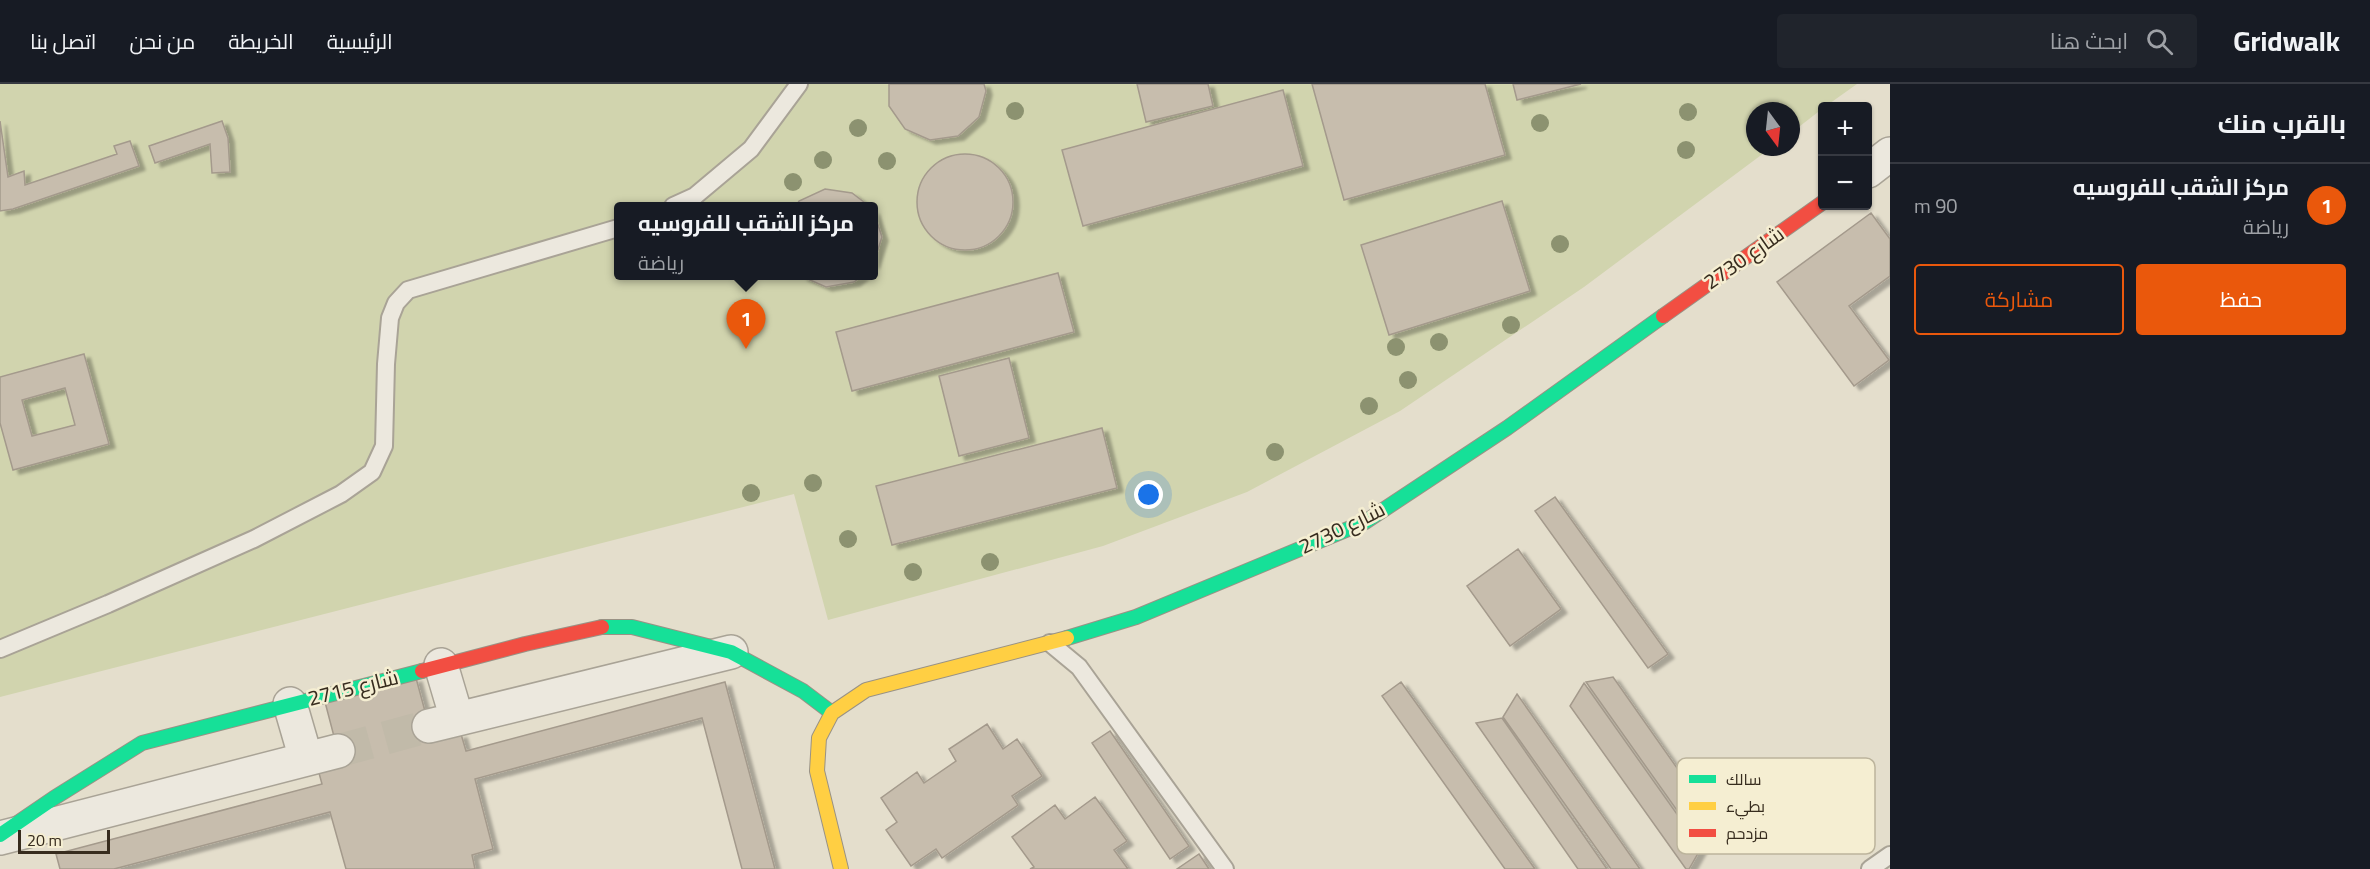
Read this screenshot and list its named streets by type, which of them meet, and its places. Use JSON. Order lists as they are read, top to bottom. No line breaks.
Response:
{"streets":{"street":["شارع 2730","شارع 2715"]},"crossings":[["شارع 2730","شارع 2715"]],"legend":["سالك","بطيء","مزدحم"],"scale_bar":"20 m","north":"bottom","page":{"header":"Gridwalk","search":"ابحث هنا","nav":["الرئيسية","الخريطة","من نحن","اتصل بنا"],"heading":"بالقرب منك","map_buttons":["+","−"],"list":[{"mark":"1","name":"مركز الشقب للفروسيه","note":"رياضة","value":"90 m"}],"popup":["مركز الشقب للفروسيه","رياضة"],"buttons":["حفظ","مشاركة"],"pins":"1","scale":"20 m"}}
